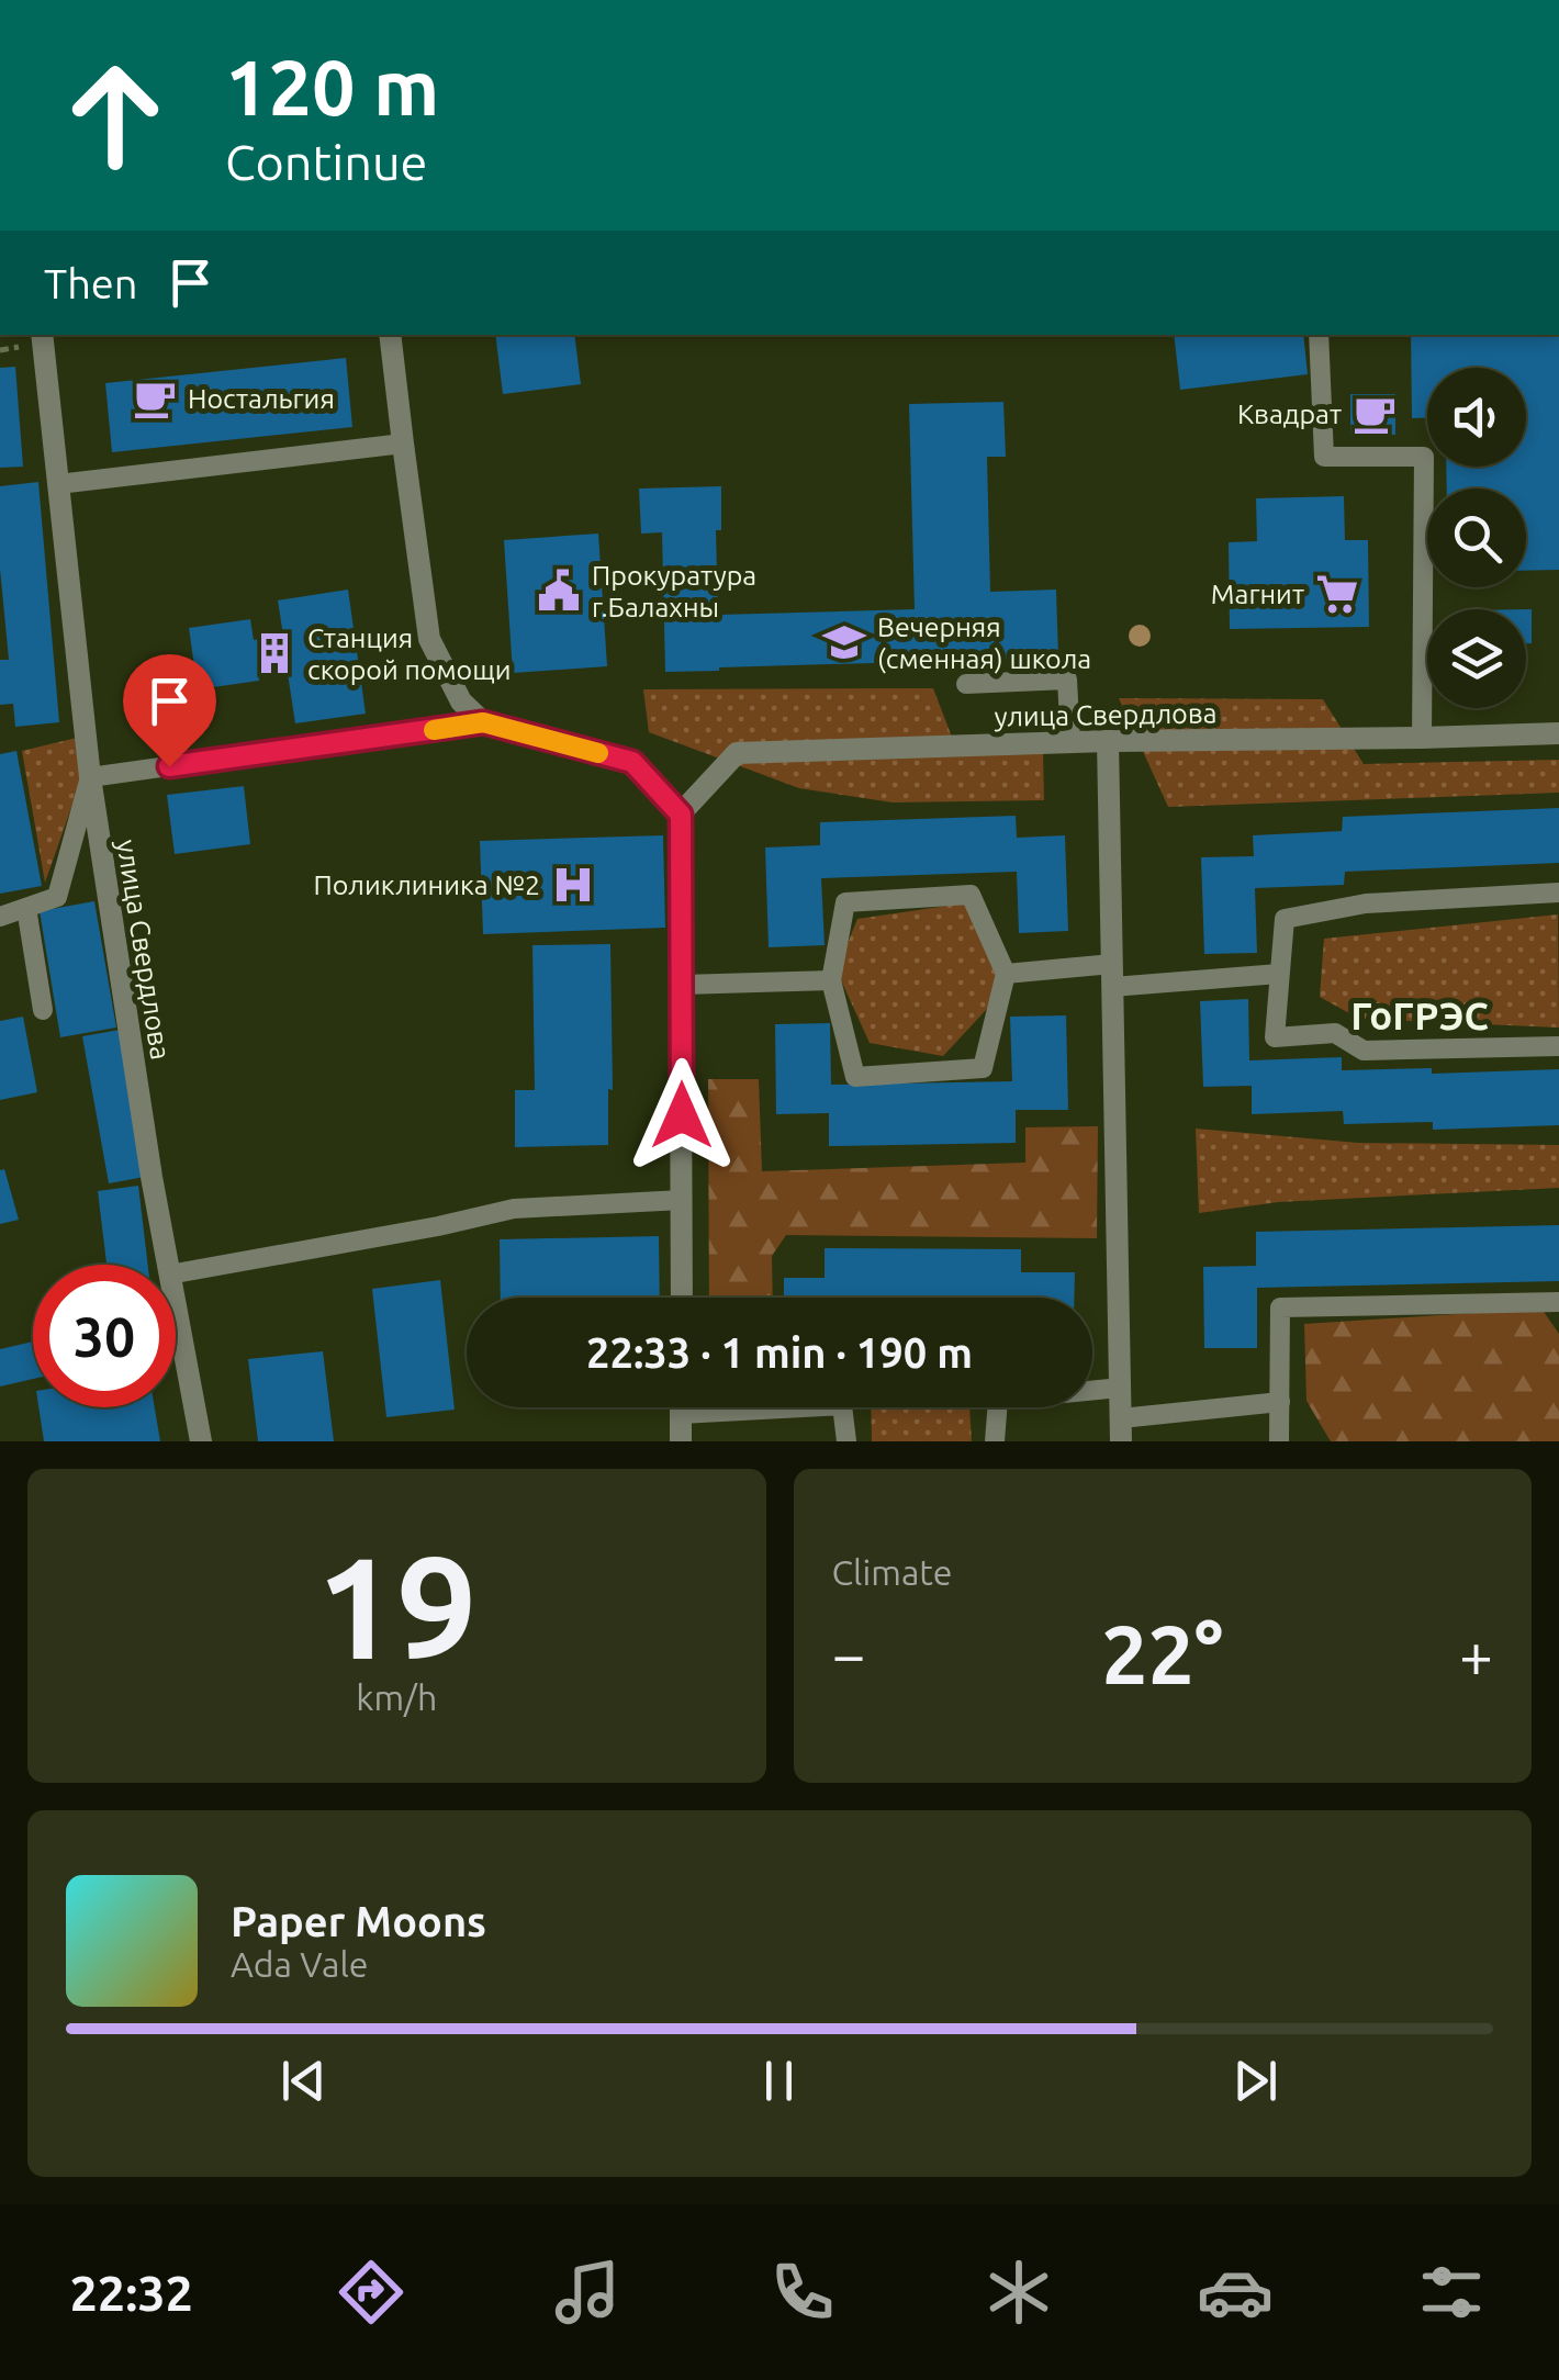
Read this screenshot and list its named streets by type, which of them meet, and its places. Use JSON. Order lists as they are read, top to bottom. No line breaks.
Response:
{"streets":{"street":["улица Свердлова"]},"districts":["ГоГРЭС"],"places":{"cafe":["Ностальгия","Квадрат"],"public building":["Прокуратура г.Балахны"],"supermarket":["Магнит"],"school or university":["Вечерняя (сменная) школа"],"building":["Станция скорой помощи"],"hospital":["Поликлиника №2"]},"page":{"turn":["120 m","Continue"],"then":"Then","limit":"30","trip":"22:33 · 1 min · 190 m","tile":[["19","km/h"],"Climate"],"heat":["−","22°","+"],"song":["Paper Moons","Ada Vale"],"tabs":"22:32"}}
